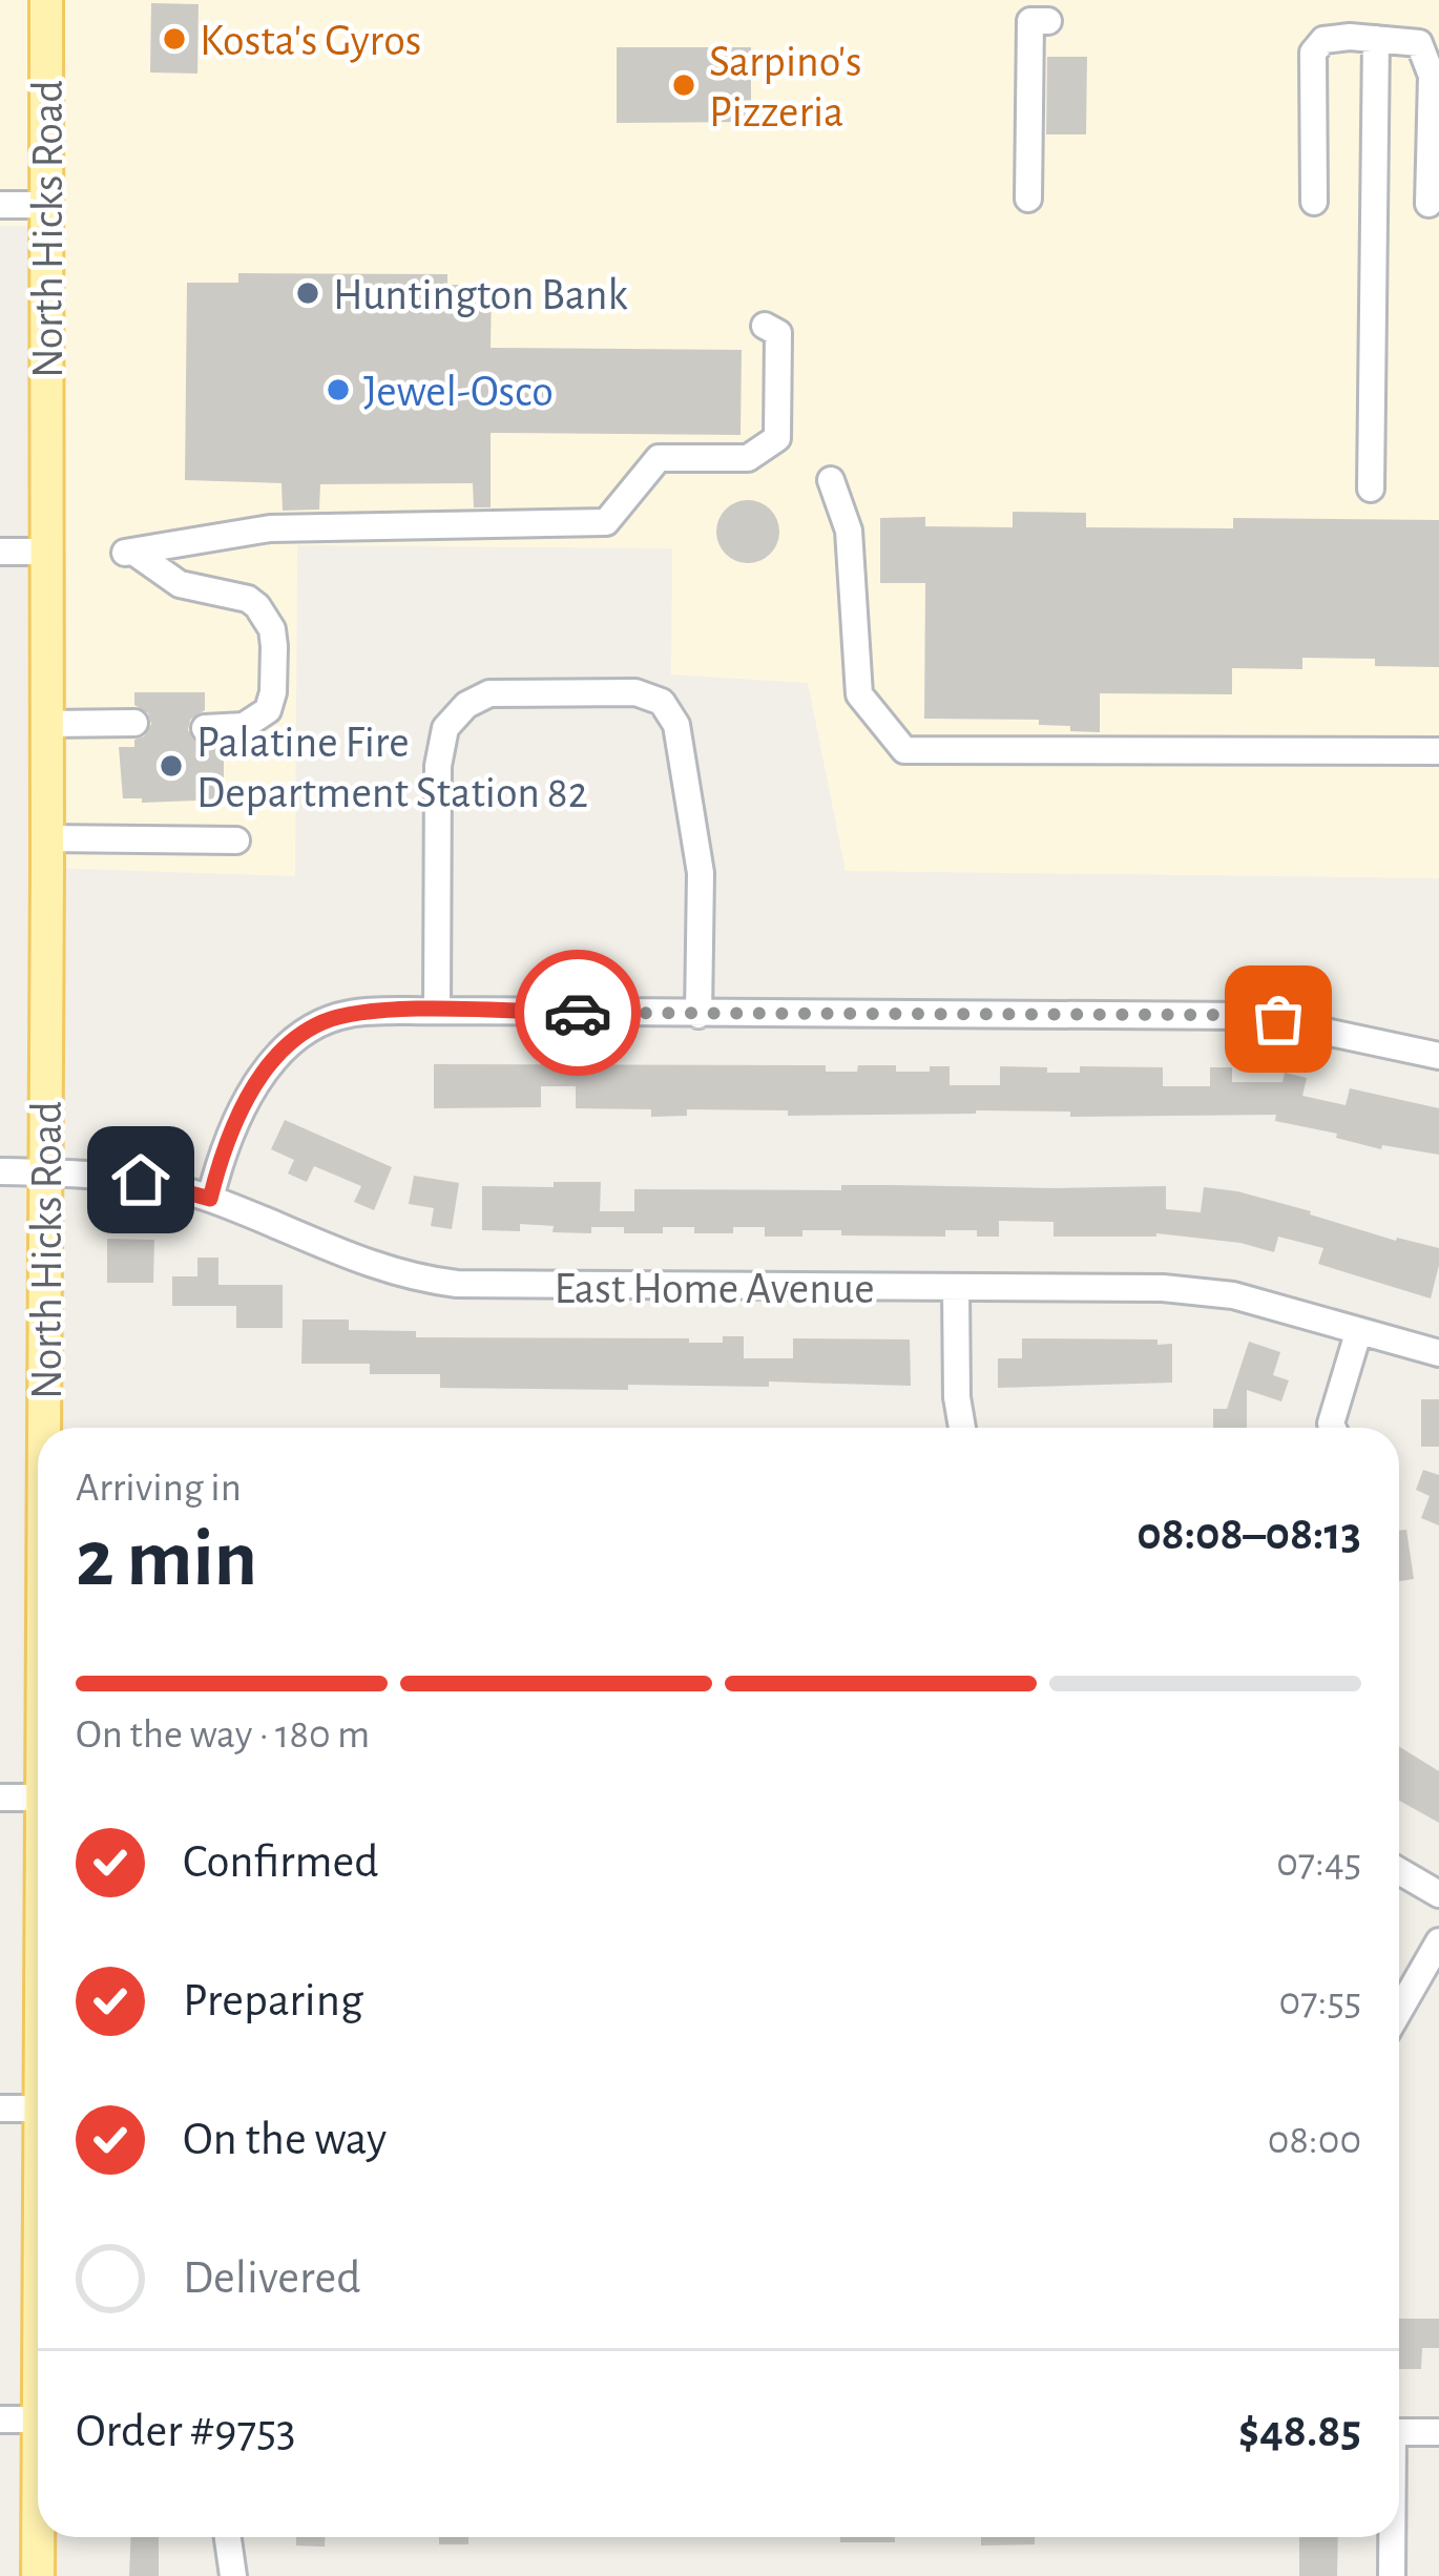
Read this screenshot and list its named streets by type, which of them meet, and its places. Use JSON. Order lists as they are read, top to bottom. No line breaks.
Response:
{"streets":{"main road":["North Hicks Road"],"street":["East Home Avenue"]},"crossings":[["North Hicks Road","East Home Avenue"]],"places":["Kosta's Gyros","Sarpino's Pizzeria","Huntington Bank","Jewel-Osco","Palatine Fire Department Station 82"],"page":{"heading":["2 min","Arriving in","08:08–08:13"],"panel":["Order #9753","$48.85"],"bar":"On the way · 180 m","list":[["Confirmed","07:45"],["Preparing","07:55"],["On the way","08:00"],"Delivered"]}}
